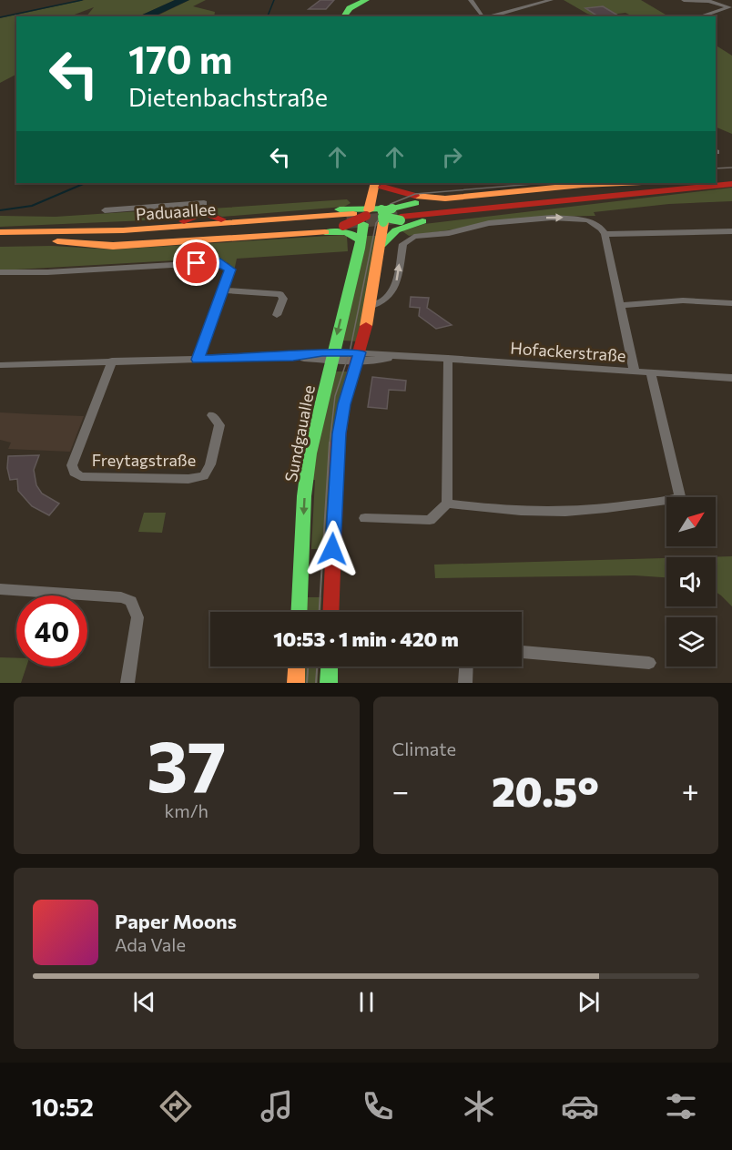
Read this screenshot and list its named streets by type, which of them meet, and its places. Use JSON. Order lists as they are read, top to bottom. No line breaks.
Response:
{"streets":{"main road":["Paduaallee","Sundgauallee"],"street":["Hofackerstraße","Freytagstraße"]},"crossings":[["Paduaallee","Sundgauallee"],["Hofackerstraße","Sundgauallee"],["Hofackerstraße","Freytagstraße"]],"north":"top right","page":{"turn":["170 m","Dietenbachstraße"],"limit":"40","trip":"10:53 · 1 min · 420 m","tile":[["37","km/h"],"Climate"],"heat":["−","20.5°","+"],"song":["Paper Moons","Ada Vale"],"tabs":"10:52"}}
